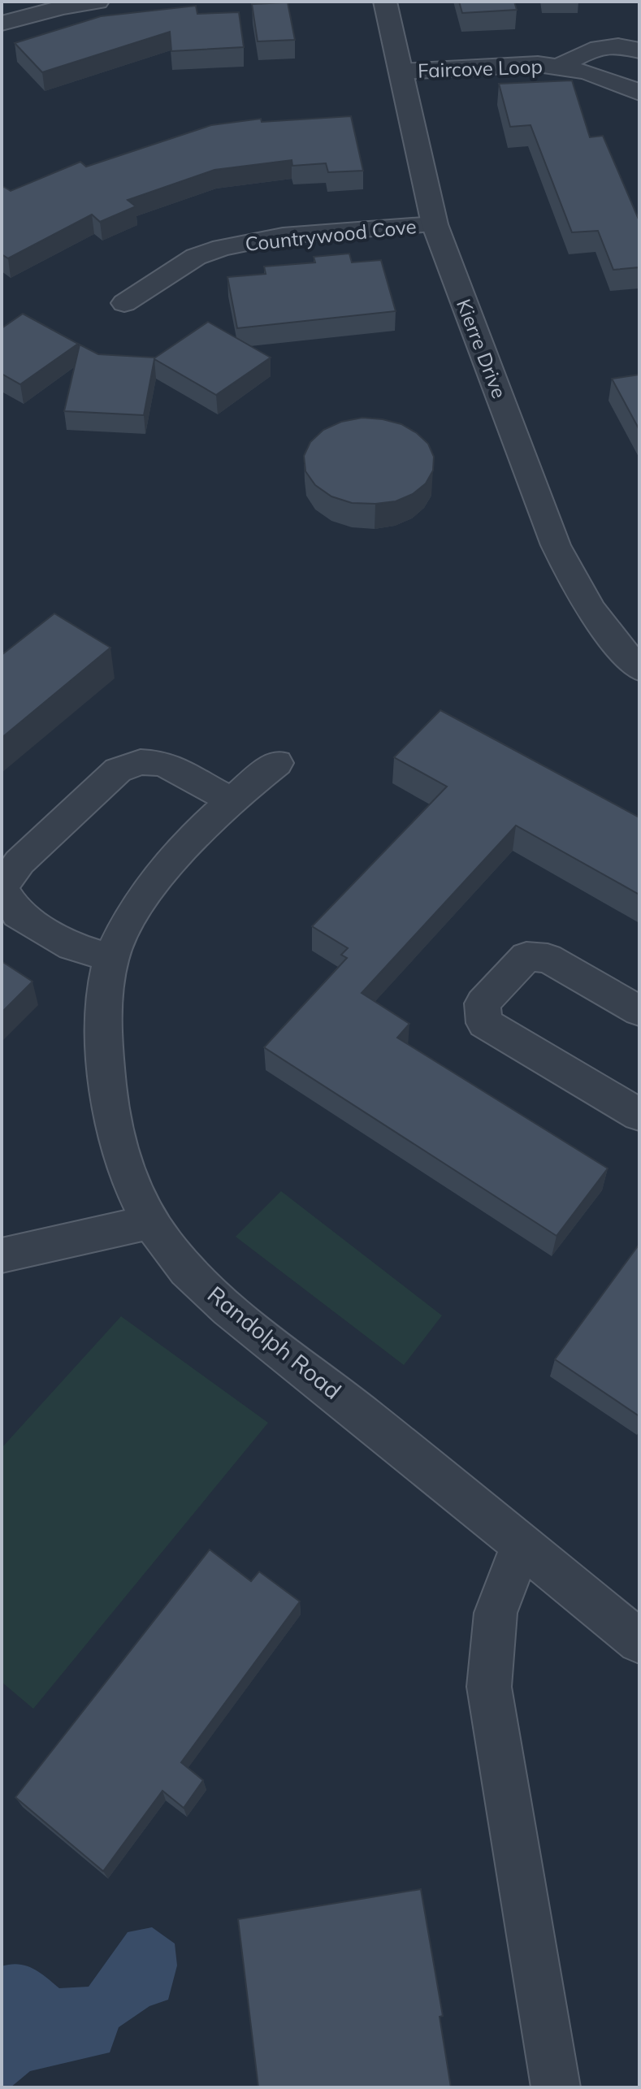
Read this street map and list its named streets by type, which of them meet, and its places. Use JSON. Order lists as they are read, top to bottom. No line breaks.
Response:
{"streets":{"street":["Faircove Loop","Countrywood Cove","Kierre Drive","Randolph Road"]},"crossings":[["Faircove Loop","Kierre Drive"],["Countrywood Cove","Kierre Drive"]]}
